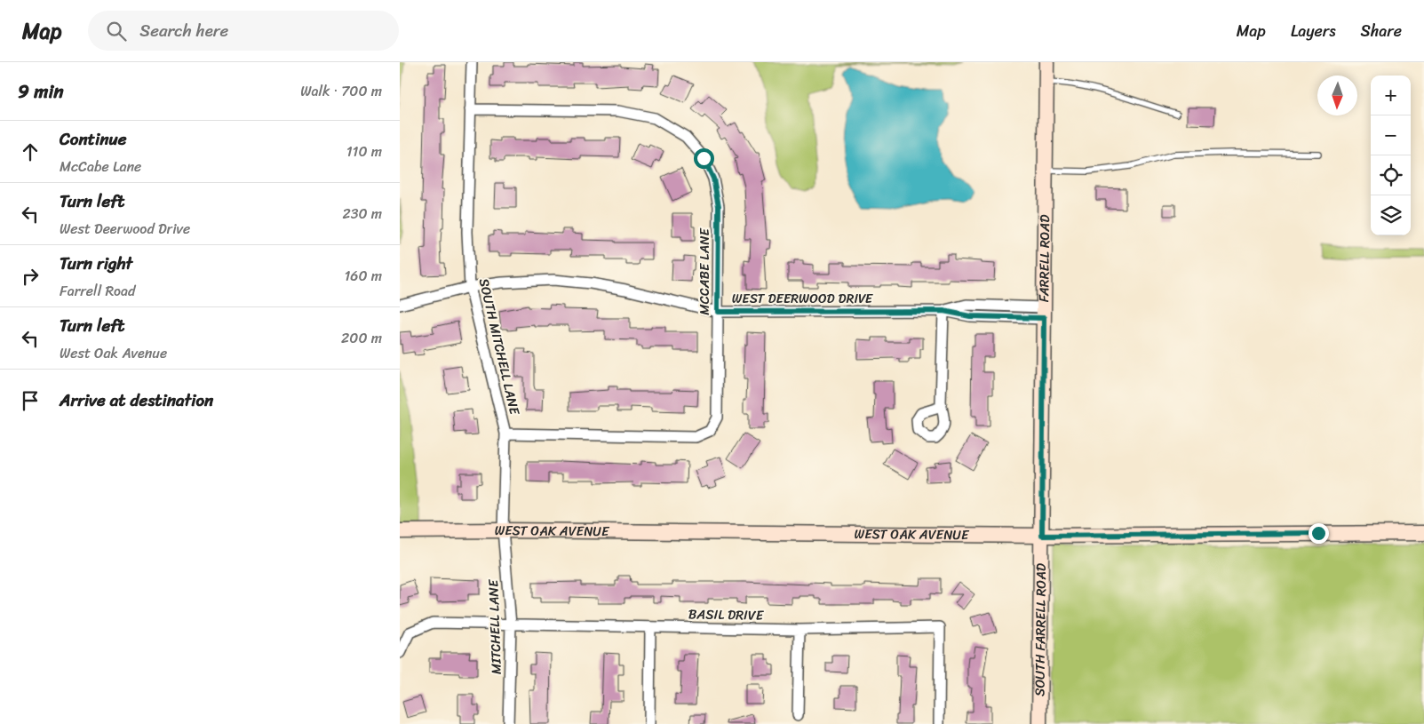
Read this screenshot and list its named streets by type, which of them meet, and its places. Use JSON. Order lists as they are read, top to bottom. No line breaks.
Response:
{"streets":{"street":["FARRELL ROAD","MCCABE LANE","WEST DEERWOOD DRIVE","SOUTH MITCHELL LANE","WEST OAK AVENUE","BASIL DRIVE","MITCHELL LANE","SOUTH FARRELL ROAD"]},"crossings":[["FARRELL ROAD","WEST DEERWOOD DRIVE"],["FARRELL ROAD","WEST OAK AVENUE"],["FARRELL ROAD","SOUTH FARRELL ROAD"],["MCCABE LANE","WEST DEERWOOD DRIVE"],["MCCABE LANE","SOUTH MITCHELL LANE"],["WEST DEERWOOD DRIVE","SOUTH MITCHELL LANE"],["SOUTH MITCHELL LANE","WEST OAK AVENUE"],["SOUTH MITCHELL LANE","MITCHELL LANE"],["WEST OAK AVENUE","MITCHELL LANE"],["WEST OAK AVENUE","SOUTH FARRELL ROAD"],["BASIL DRIVE","MITCHELL LANE"]],"north":"bottom","page":{"header":"Map","search":"Search here","nav":["Map","Layers","Share"],"heading":["9 min","Walk · 700 m"],"map_buttons":["+","−"],"list":[["Continue","McCabe Lane","110 m"],["Turn left","West Deerwood Drive","230 m"],["Turn right","Farrell Road","160 m"],["Turn left","West Oak Avenue","200 m"],"Arrive at destination"]}}
